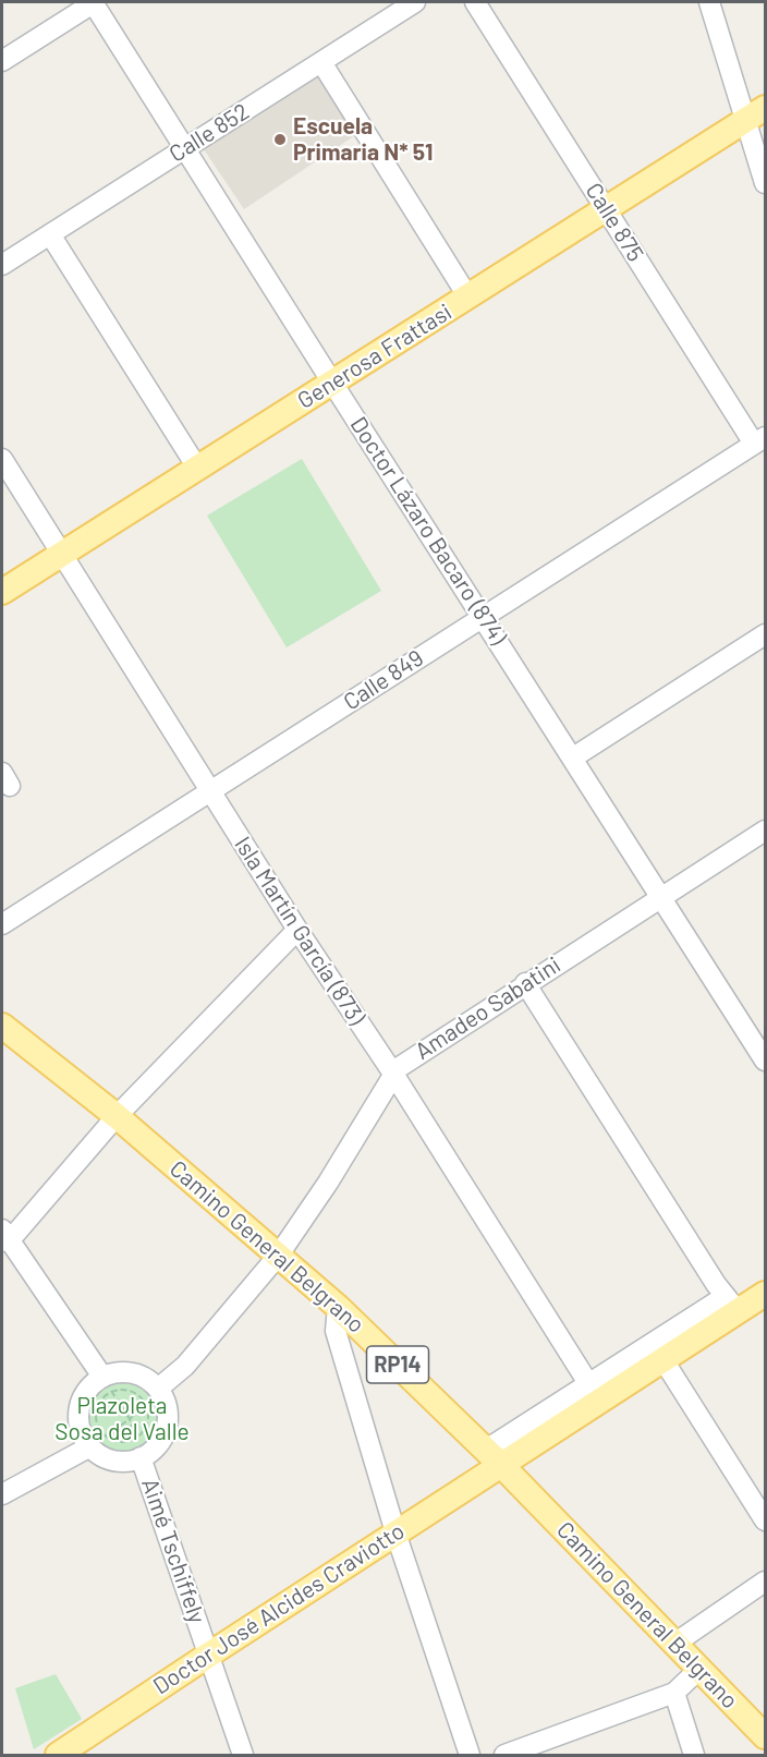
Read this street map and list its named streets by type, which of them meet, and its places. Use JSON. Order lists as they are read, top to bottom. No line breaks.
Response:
{"streets":{"main road":["Generosa Frattasi","Camino General Belgrano","RP14","Doctor José Alcides Craviotto"],"street":["Calle 852","Calle 875","Doctor Lázaro Bacaro (874)","Calle 849","Isla Martín García (873)","Amadeo Sabatini","Aimé Tschiffely"]},"crossings":[["Calle 852","Doctor Lázaro Bacaro (874)"],["Calle 875","Generosa Frattasi"],["Calle 875","Calle 849"],["Generosa Frattasi","Doctor Lázaro Bacaro (874)"],["Generosa Frattasi","Isla Martín García (873)"],["Doctor Lázaro Bacaro (874)","Calle 849"],["Doctor Lázaro Bacaro (874)","Amadeo Sabatini"],["Calle 849","Isla Martín García (873)"],["Isla Martín García (873)","Amadeo Sabatini"],["Isla Martín García (873)","Doctor José Alcides Craviotto"],["Amadeo Sabatini","Camino General Belgrano"],["Camino General Belgrano","Doctor José Alcides Craviotto"],["Aimé Tschiffely","Doctor José Alcides Craviotto"]],"parks":["Plazoleta Sosa del Valle"],"places":["Escuela Primaria N* 51"]}
